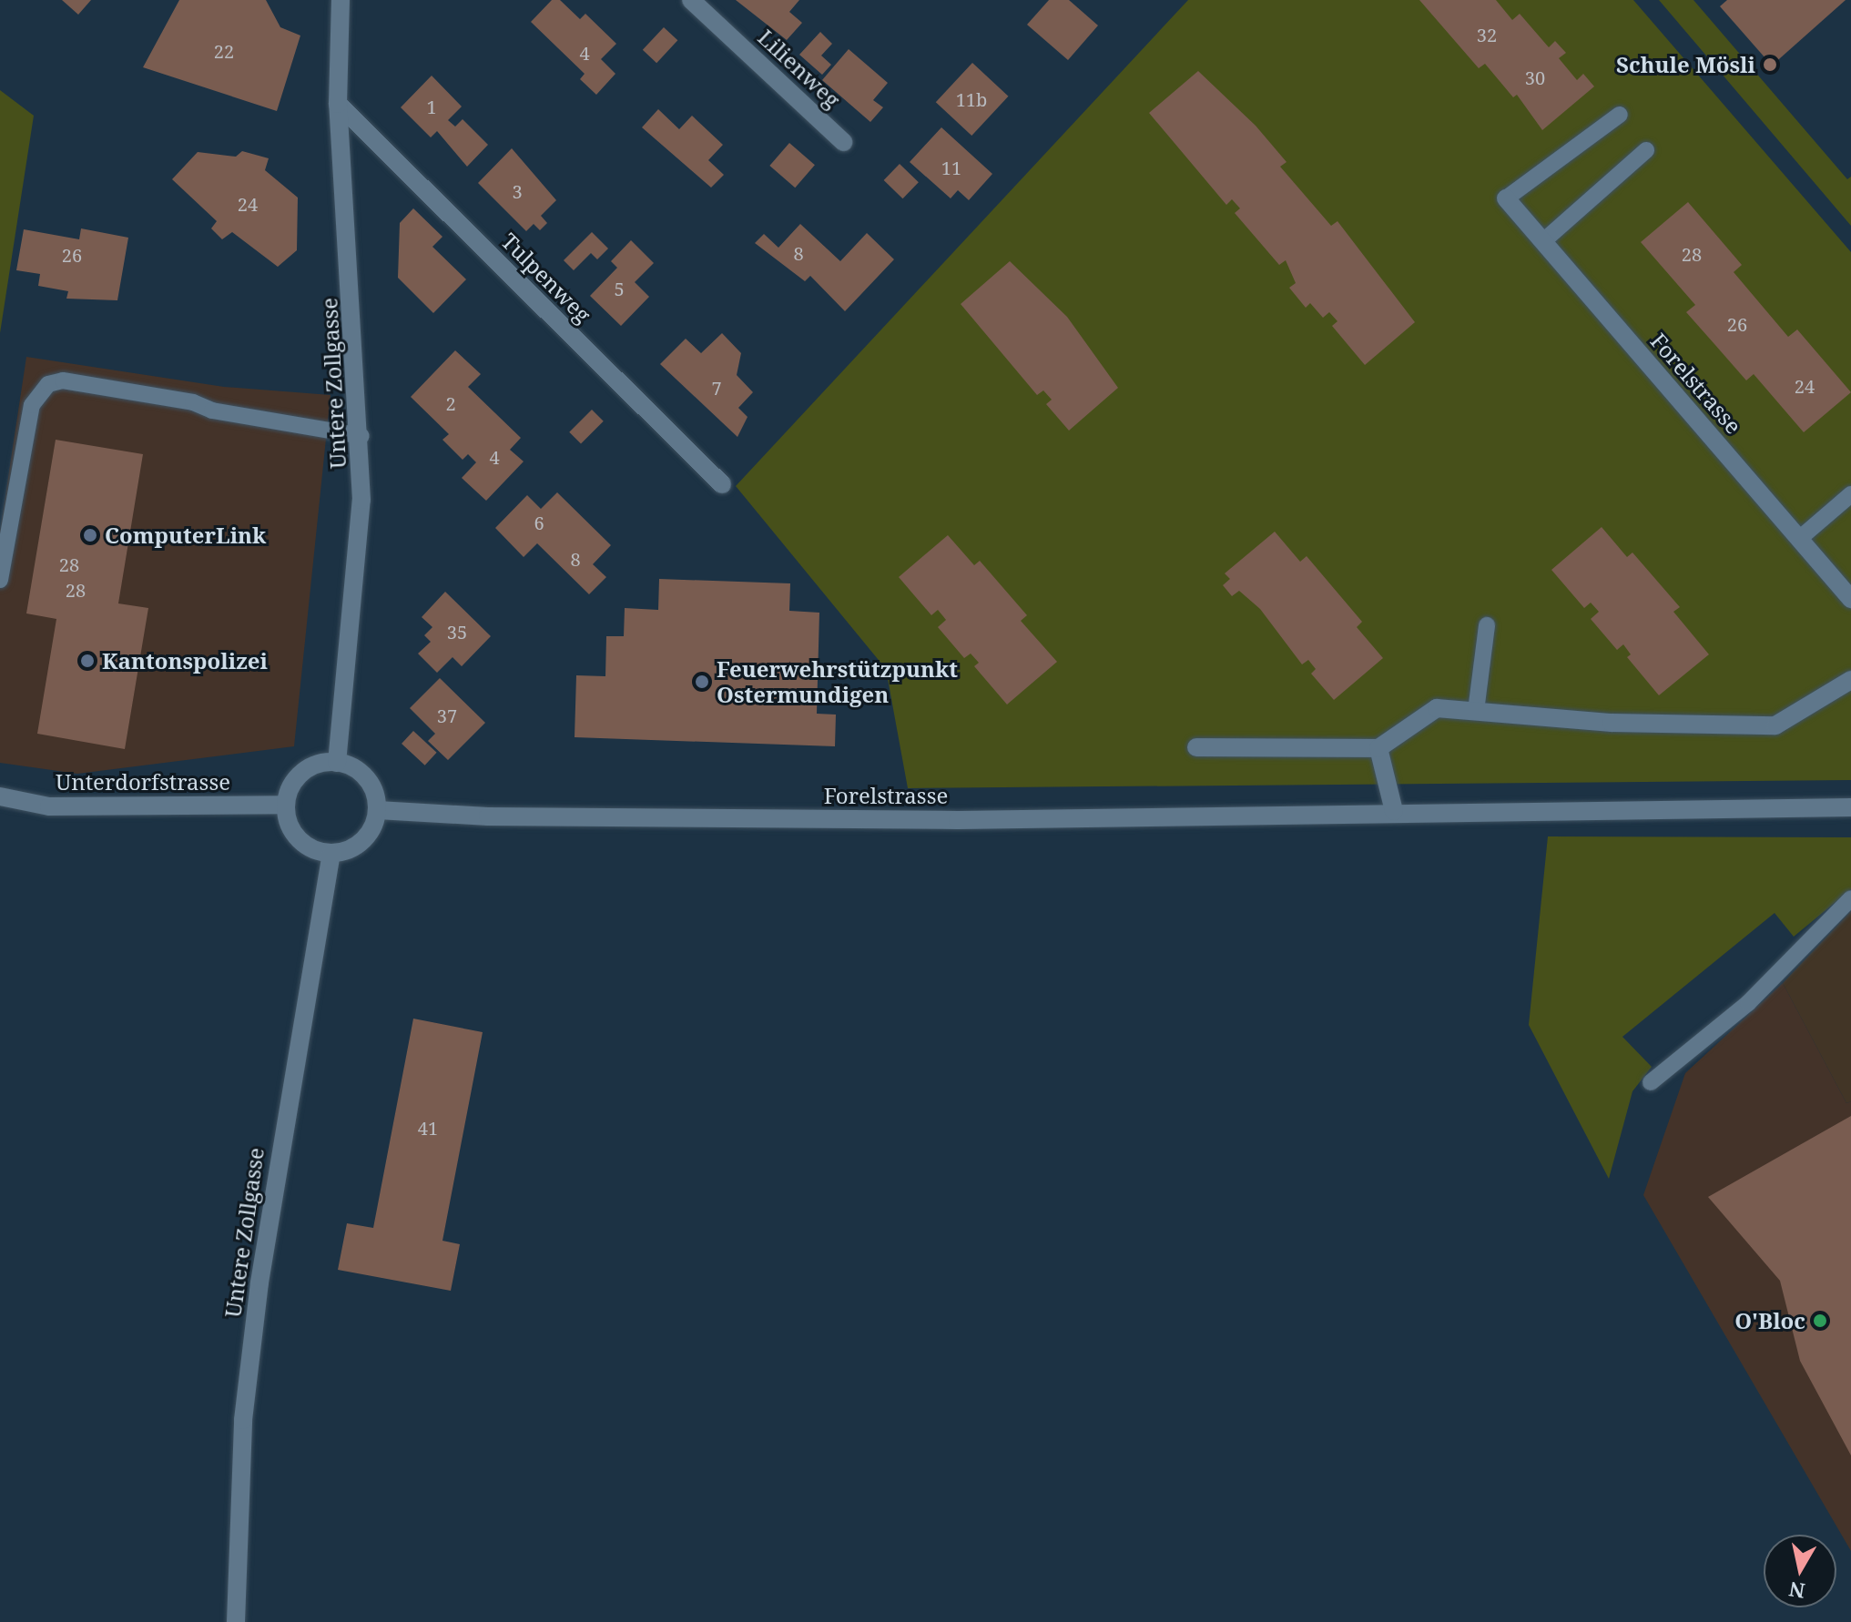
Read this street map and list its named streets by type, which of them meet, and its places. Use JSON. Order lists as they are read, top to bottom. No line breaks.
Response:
{"streets":{"street":["Lilienweg","Tulpenweg","Untere Zollgasse","Forelstrasse","Unterdorfstrasse"]},"crossings":[["Tulpenweg","Untere Zollgasse"],["Untere Zollgasse","Forelstrasse"],["Untere Zollgasse","Unterdorfstrasse"],["Forelstrasse","Unterdorfstrasse"]],"places":["Schule Mösli","ComputerLink","Kantonspolizei","Feuerwehrstützpunkt Ostermundigen","O'Bloc"],"house_numbers":["32","22","4","30","11b","1","11","3","24","8","28","26","5","26","24","7","2","4","6","8","28","28","35","37","41"],"north":"bottom"}
